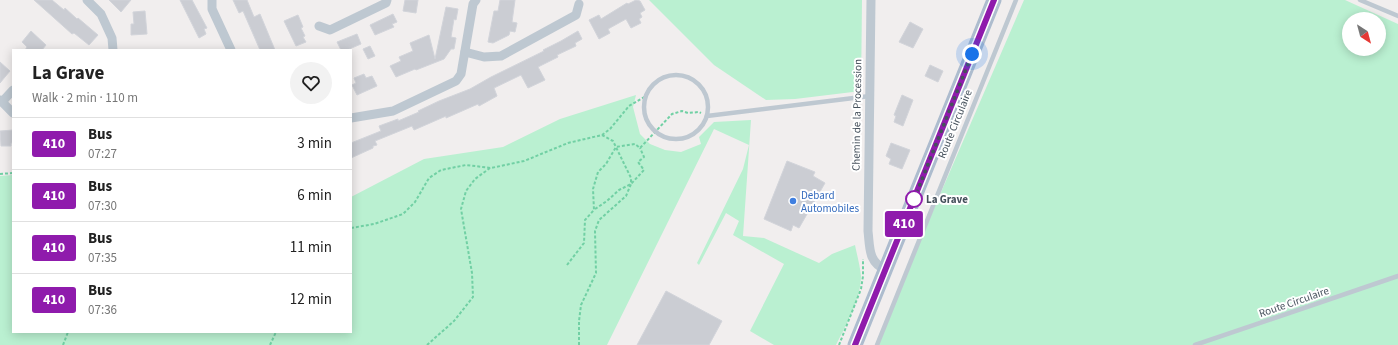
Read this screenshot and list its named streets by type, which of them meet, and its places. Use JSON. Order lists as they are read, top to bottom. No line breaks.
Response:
{"streets":{"street":["Chemin de la Procession"],"lane":["Route Circulaire"]},"places":["La Grave","Debard Automobiles"],"lines":["bus line 410"],"north":"bottom right","page":{"on_map":"410","heading":["La Grave","Walk · 2 min · 110 m"],"list":[{"mark":"410","name":"Bus","note":"07:27","value":"3 min"},{"mark":"410","name":"Bus","note":"07:30","value":"6 min"},{"mark":"410","name":"Bus","note":"07:35","value":"11 min"},{"mark":"410","name":"Bus","note":"07:36","value":"12 min"}]}}
